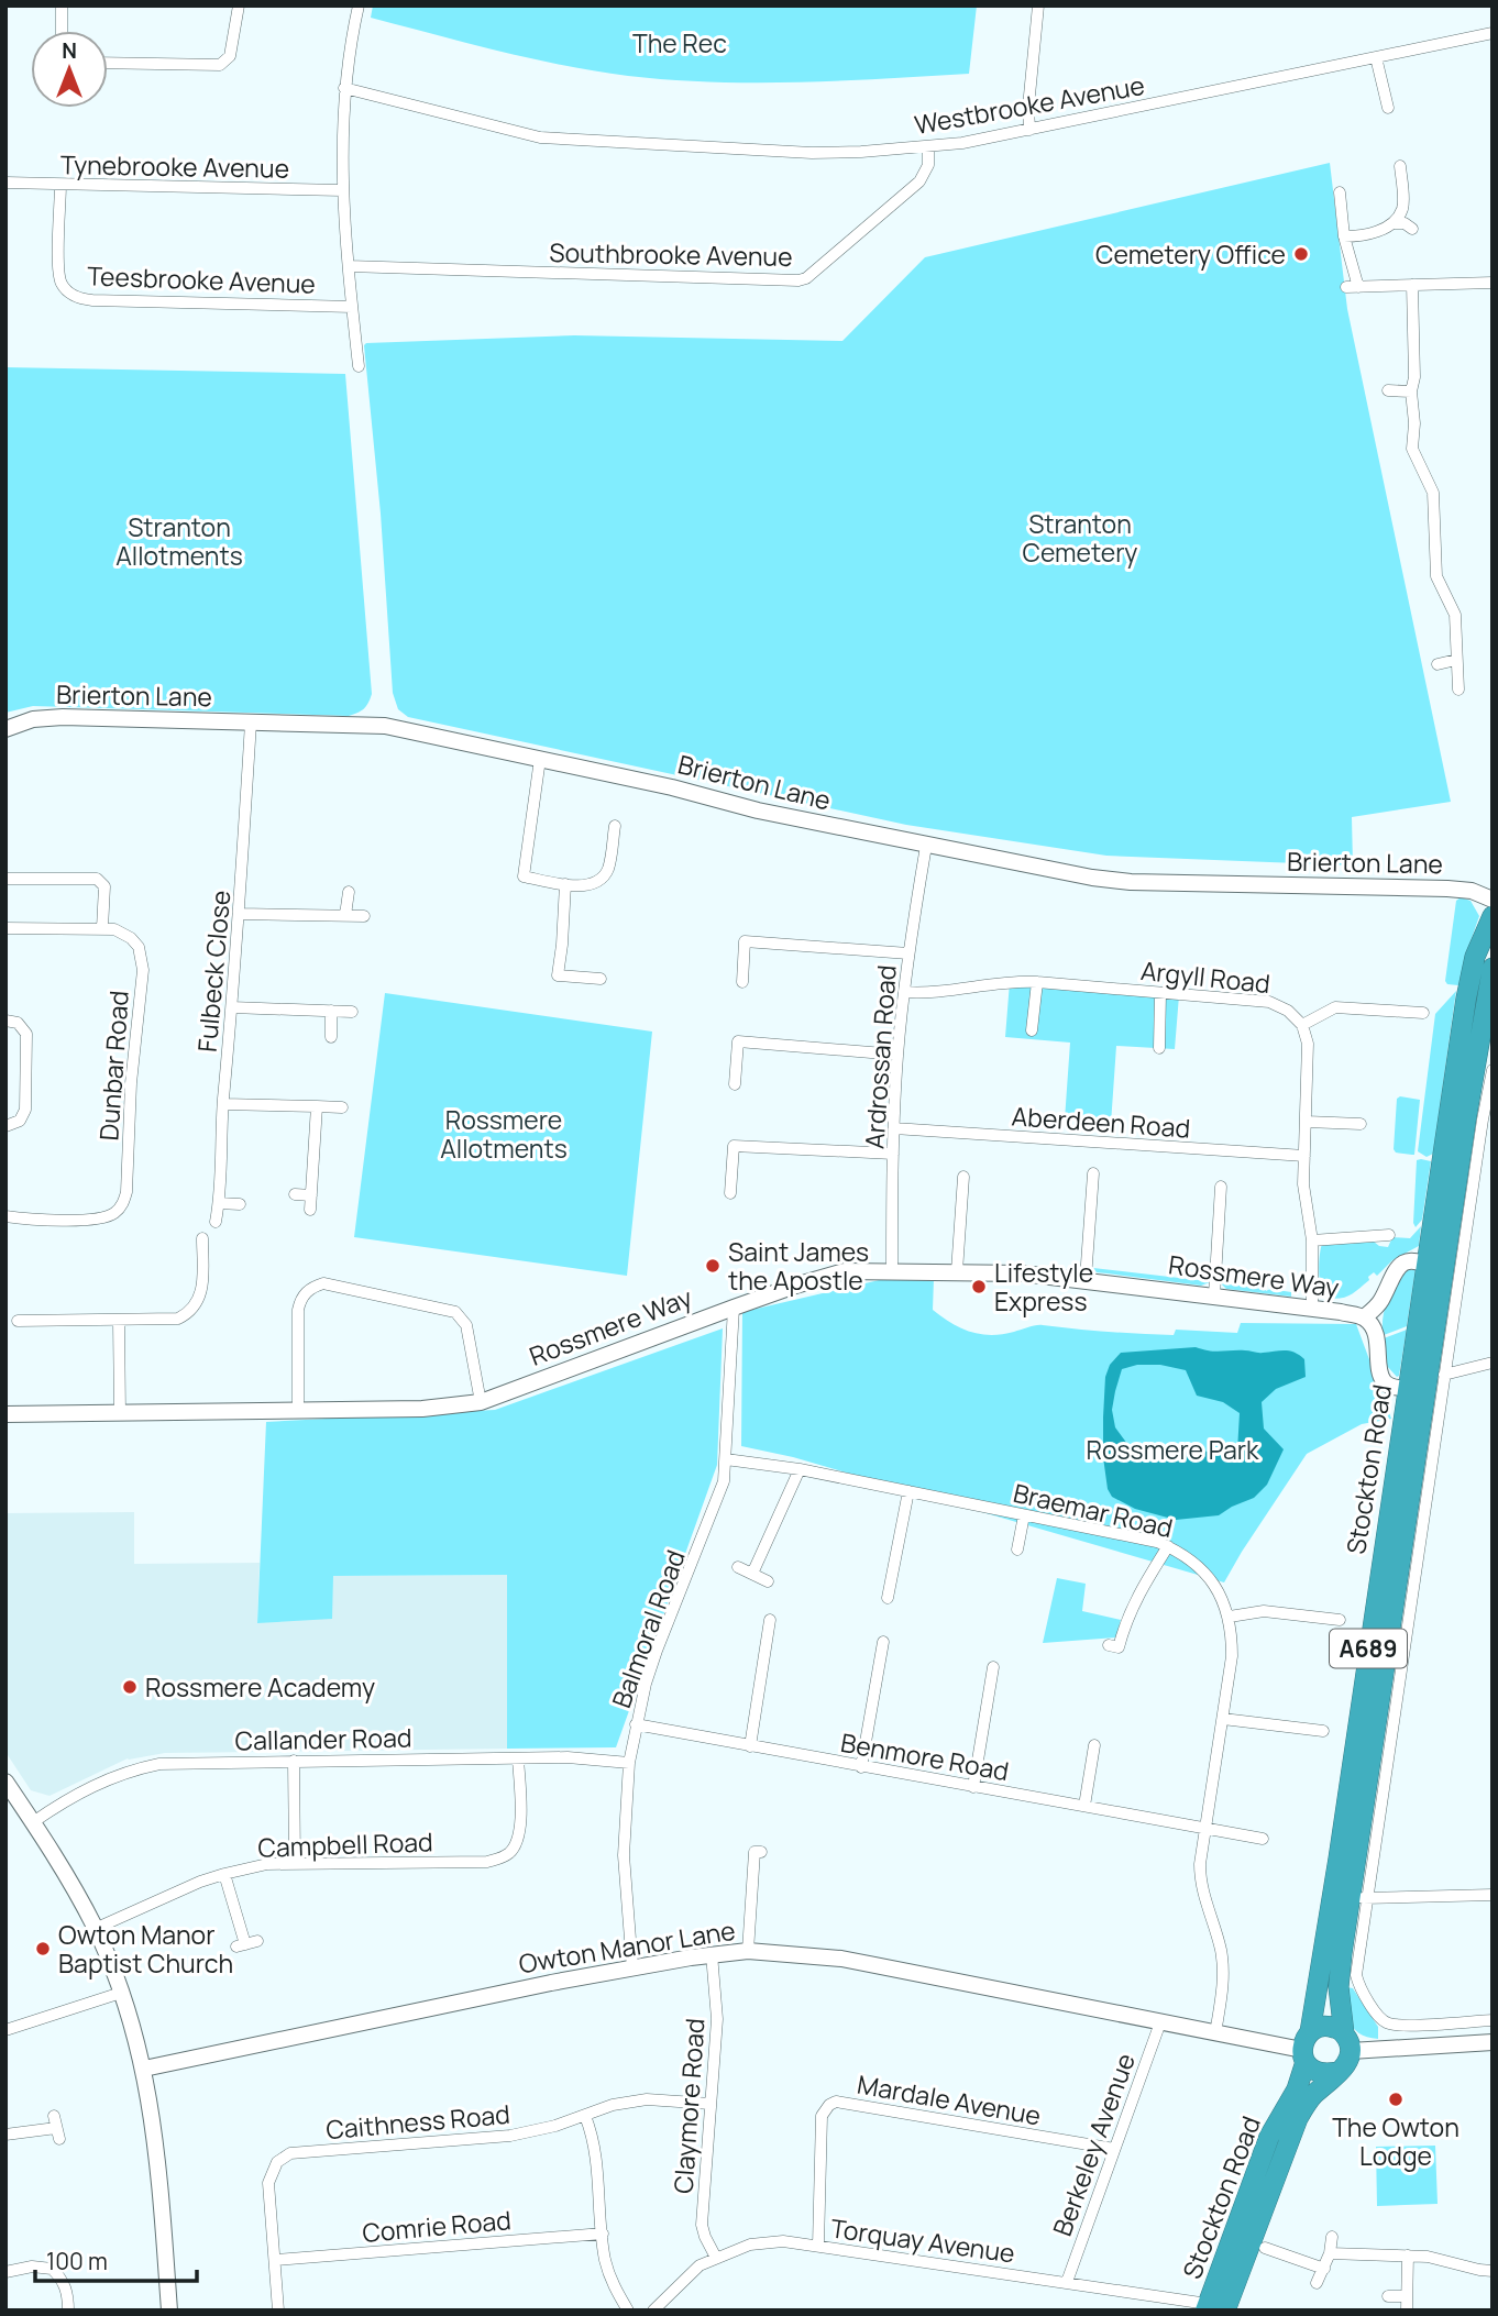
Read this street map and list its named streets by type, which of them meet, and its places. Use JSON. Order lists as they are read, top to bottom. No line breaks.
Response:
{"streets":{"highway":["Stockton Road","A689"],"street":["Westbrooke Avenue","Tynebrooke Avenue","Southbrooke Avenue","Teesbrooke Avenue","Brierton Lane","Fulbeck Close","Argyll Road","Ardrossan Road","Dunbar Road","Aberdeen Road","Rossmere Way","Braemar Road","Balmoral Road","Callander Road","Benmore Road","Campbell Road","Owton Manor Lane","Mardale Avenue","Claymore Road","Caithness Road","Berkeley Avenue","Comrie Road","Torquay Avenue"]},"crossings":[["Westbrooke Avenue","Southbrooke Avenue"],["Tynebrooke Avenue","Teesbrooke Avenue"],["Brierton Lane","Fulbeck Close"],["Brierton Lane","Ardrossan Road"],["Argyll Road","Ardrossan Road"],["Ardrossan Road","Aberdeen Road"],["Ardrossan Road","Rossmere Way"],["Rossmere Way","Stockton Road"],["Rossmere Way","Balmoral Road"],["Stockton Road","Owton Manor Lane"],["Stockton Road","Torquay Avenue"],["Braemar Road","Balmoral Road"],["Braemar Road","Benmore Road"],["Braemar Road","Owton Manor Lane"],["Balmoral Road","Callander Road"],["Balmoral Road","Benmore Road"],["Balmoral Road","Owton Manor Lane"],["Callander Road","Campbell Road"],["Owton Manor Lane","Claymore Road"],["Owton Manor Lane","Berkeley Avenue"],["Mardale Avenue","Berkeley Avenue"],["Mardale Avenue","Torquay Avenue"],["Claymore Road","Caithness Road"],["Claymore Road","Torquay Avenue"],["Caithness Road","Comrie Road"],["Berkeley Avenue","Torquay Avenue"]],"parks":["The Rec","Stranton Cemetery","Stranton Allotments","Rossmere Allotments","Rossmere Park"],"places":["Cemetery Office","Saint James the Apostle","Lifestyle Express","Rossmere Academy","Owton Manor Baptist Church","The Owton Lodge"],"scale_bar":"100 m","north":"top"}
